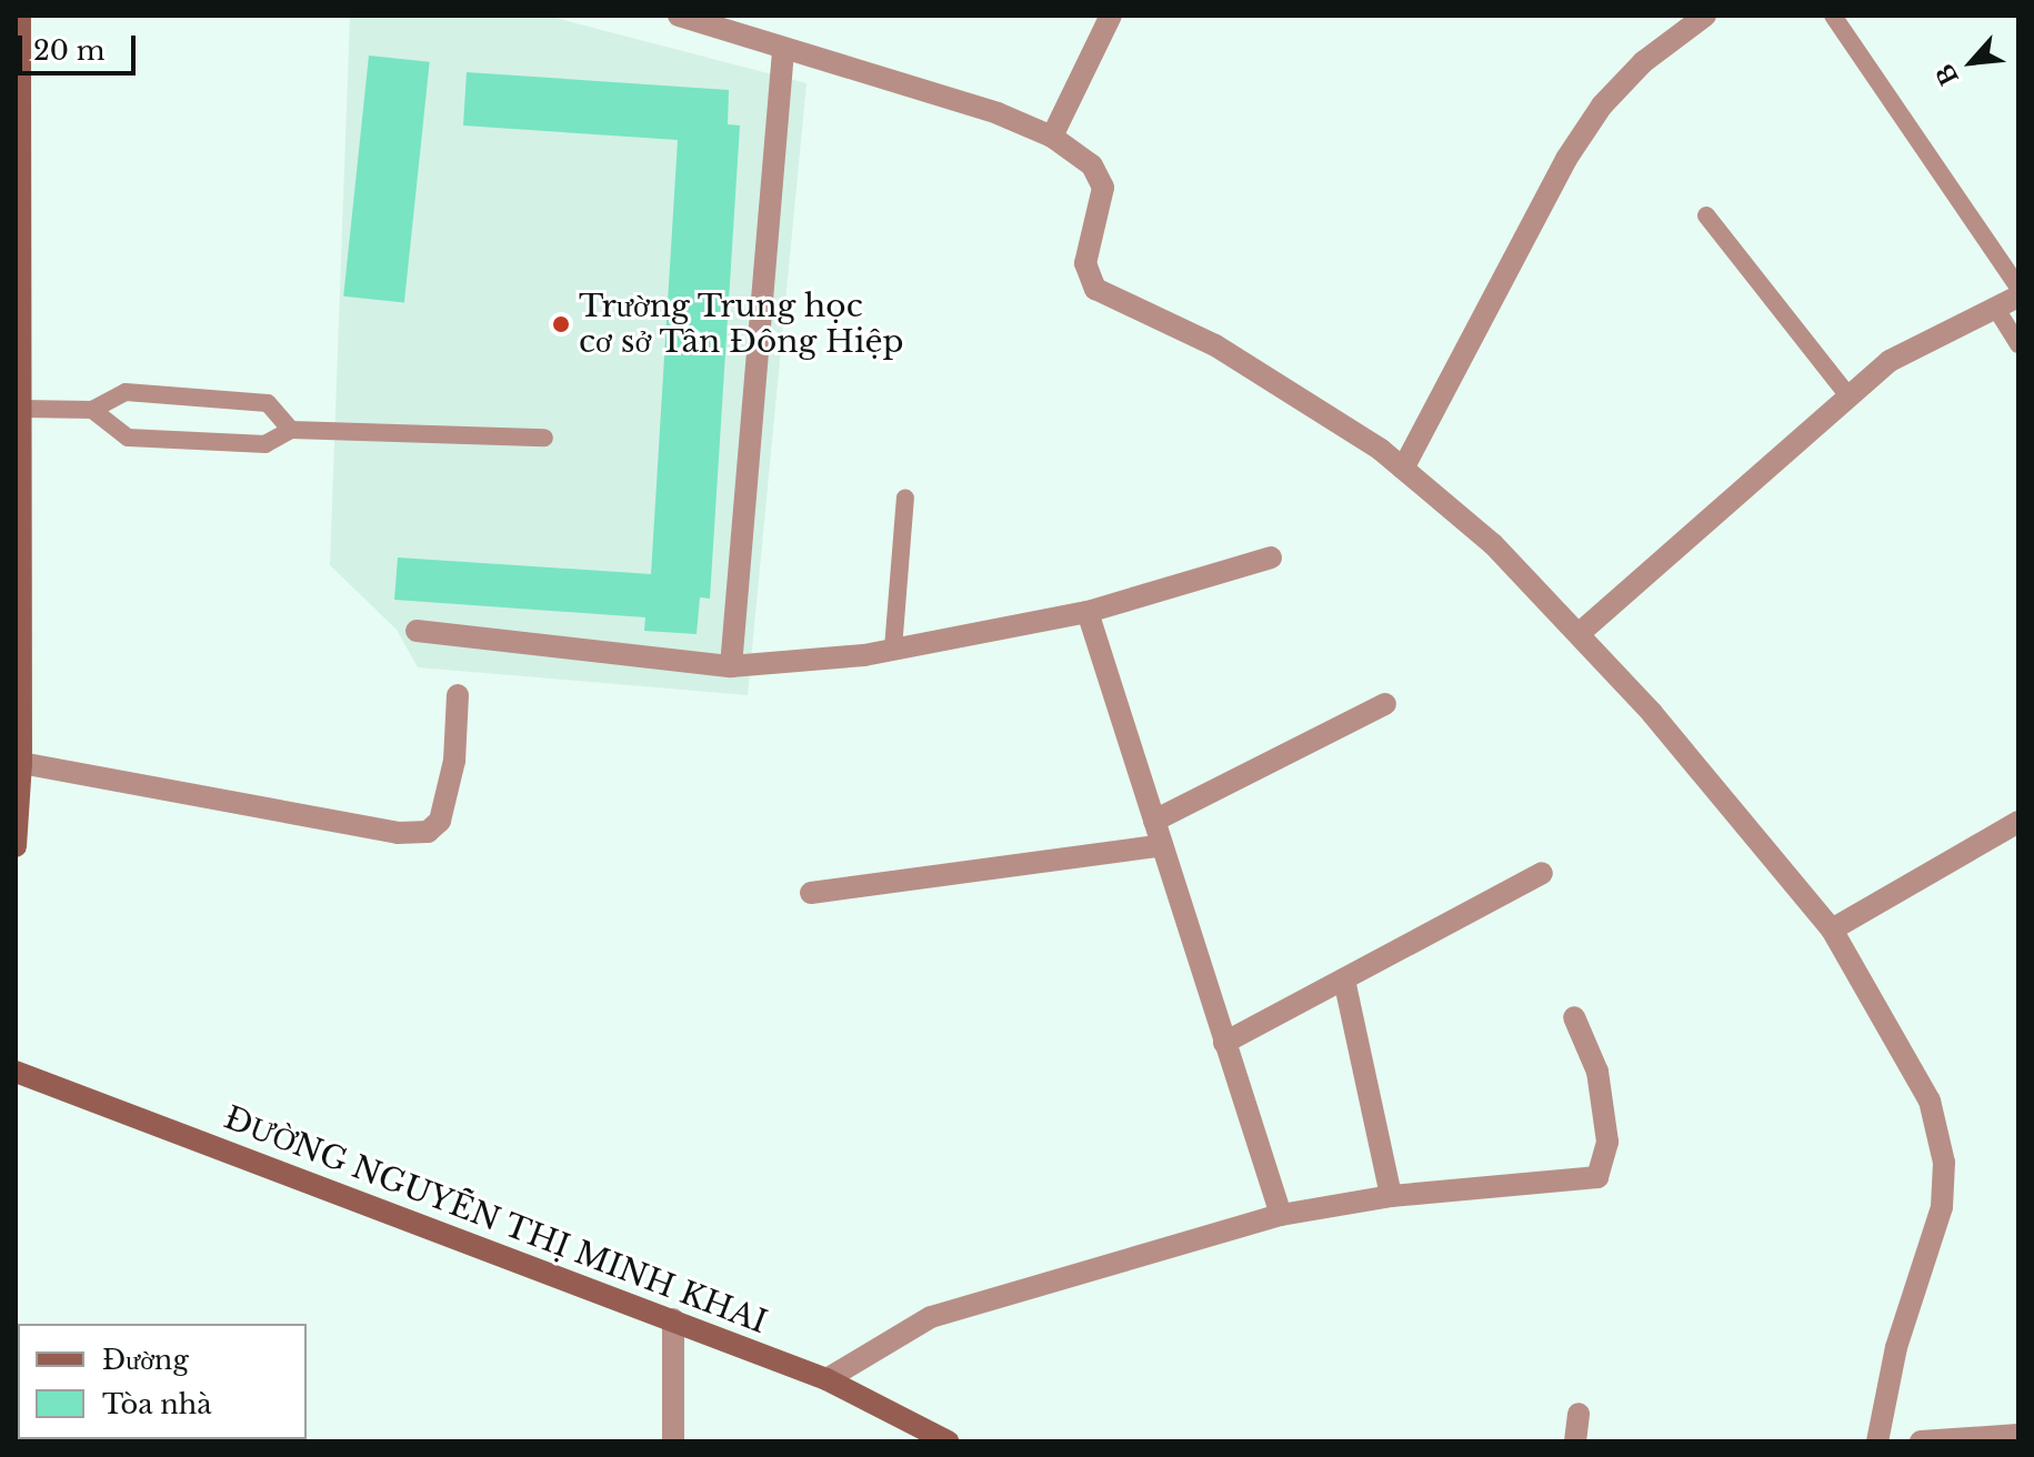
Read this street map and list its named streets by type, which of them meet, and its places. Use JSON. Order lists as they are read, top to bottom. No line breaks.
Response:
{"streets":{"main road":["ĐƯỜNG NGUYỄN THỊ MINH KHAI"]},"places":["Trường Trung học cơ sở Tân Đông Hiệp"],"legend":["Đường","Tòa nhà"],"scale_bar":"20 m","north":"bottom left"}
